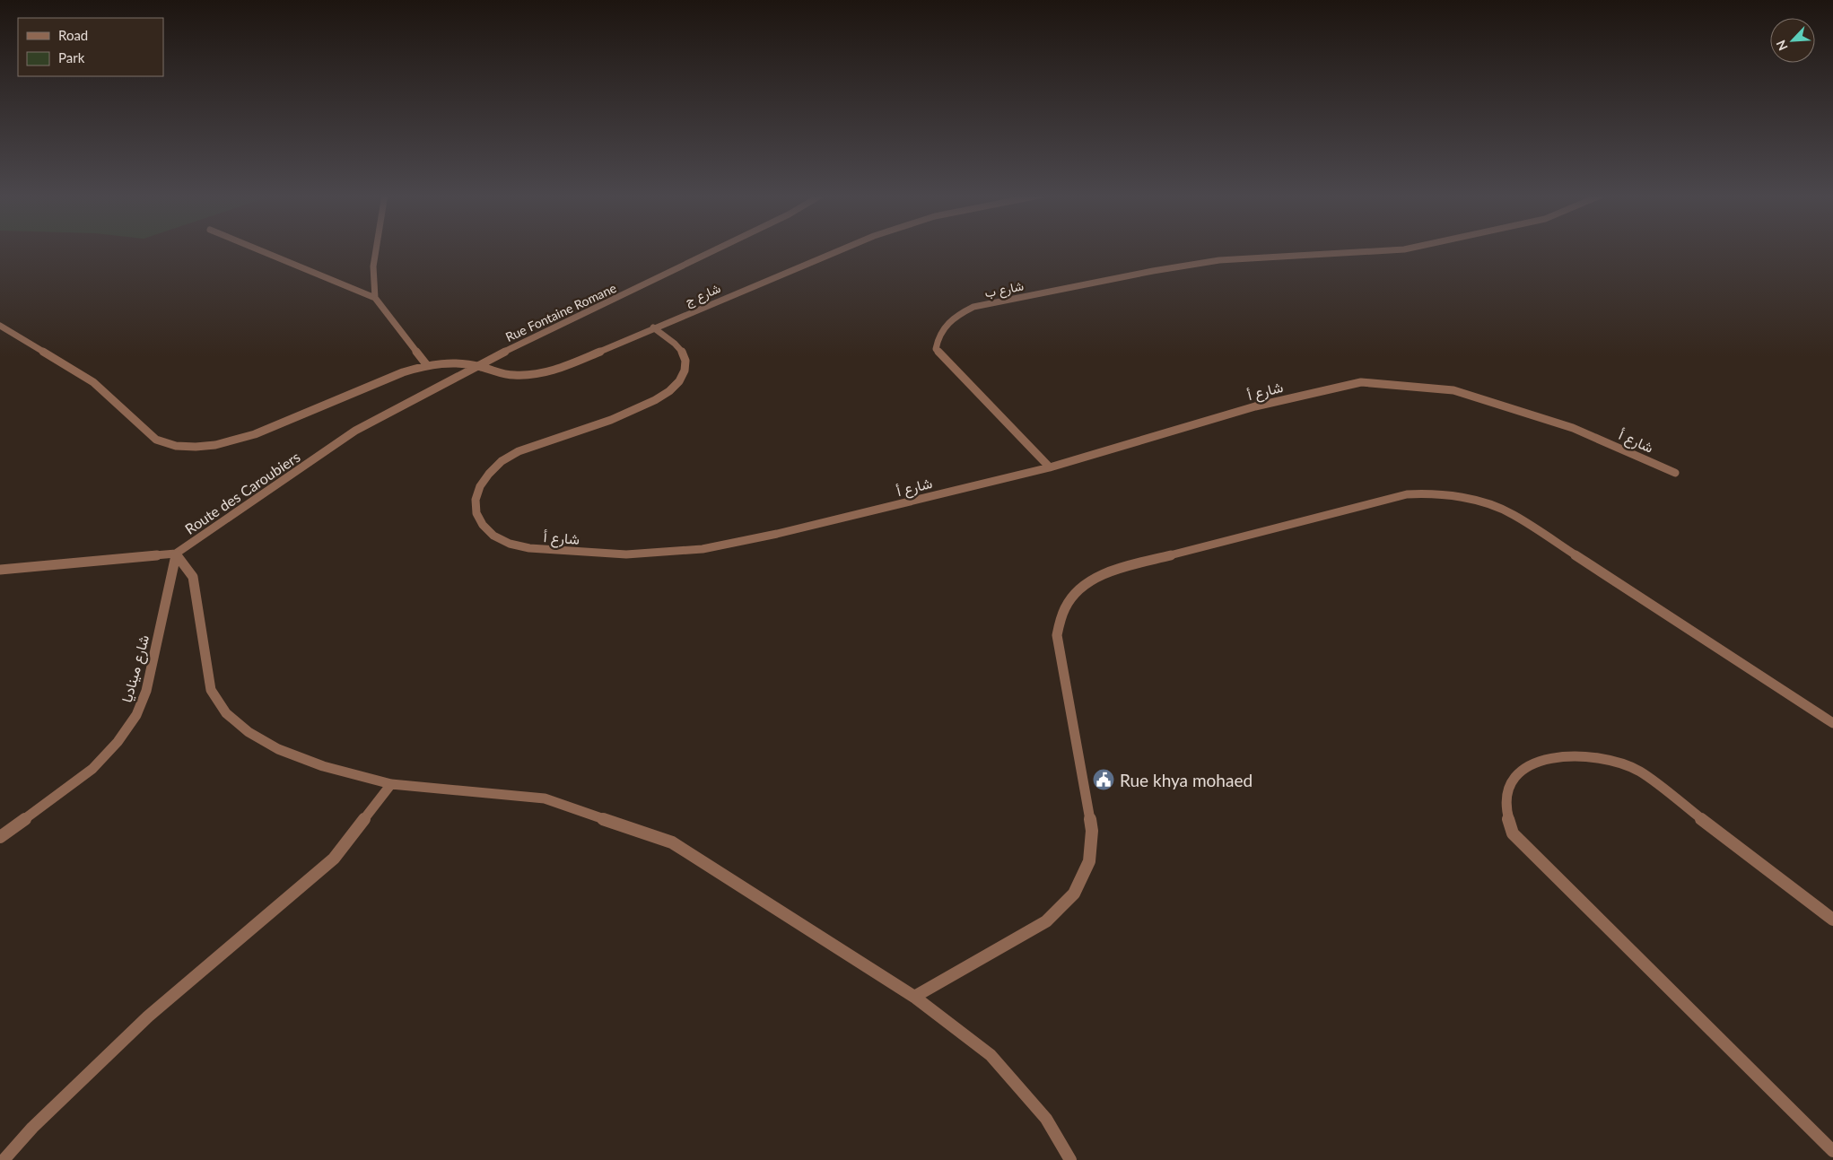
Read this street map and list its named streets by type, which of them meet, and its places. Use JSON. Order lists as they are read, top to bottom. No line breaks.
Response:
{"streets":{"street":["شارع ب","شارع ج","Rue Fontaine Romane","شارع أ","Route des Caroubiers","شارع ميناديا"]},"crossings":[["شارع ب","شارع أ"],["شارع ج","Rue Fontaine Romane"],["شارع ج","شارع أ"],["شارع ج","Route des Caroubiers"],["Rue Fontaine Romane","Route des Caroubiers"],["Route des Caroubiers","شارع ميناديا"]],"places":{"public building":["Rue khya mohaed"]},"legend":["Road","Park"],"north":"bottom left"}
